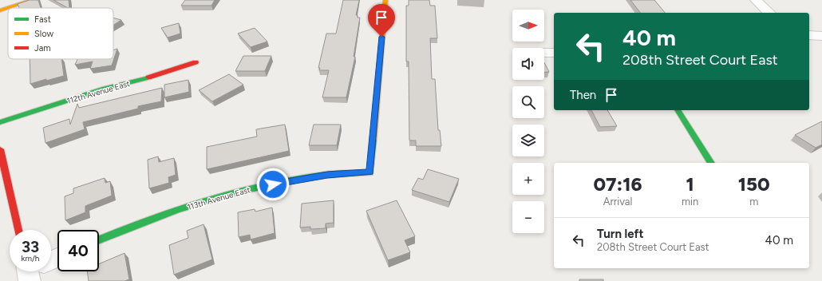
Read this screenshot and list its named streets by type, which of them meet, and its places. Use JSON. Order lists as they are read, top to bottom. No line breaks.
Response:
{"streets":{"street":["112th Avenue East","113th Avenue East"]},"legend":["Fast","Slow","Jam"],"north":"right","page":{"map_buttons":["+","−"],"turn":["40 m","208th Street Court East"],"then":"Then","eta":["07:16","Arrival","1","min","150","m"],"list":[{"name":"Turn left","note":"208th Street Court East","value":"40 m"}],"speed":"33 km/h","limit":"40"}}
